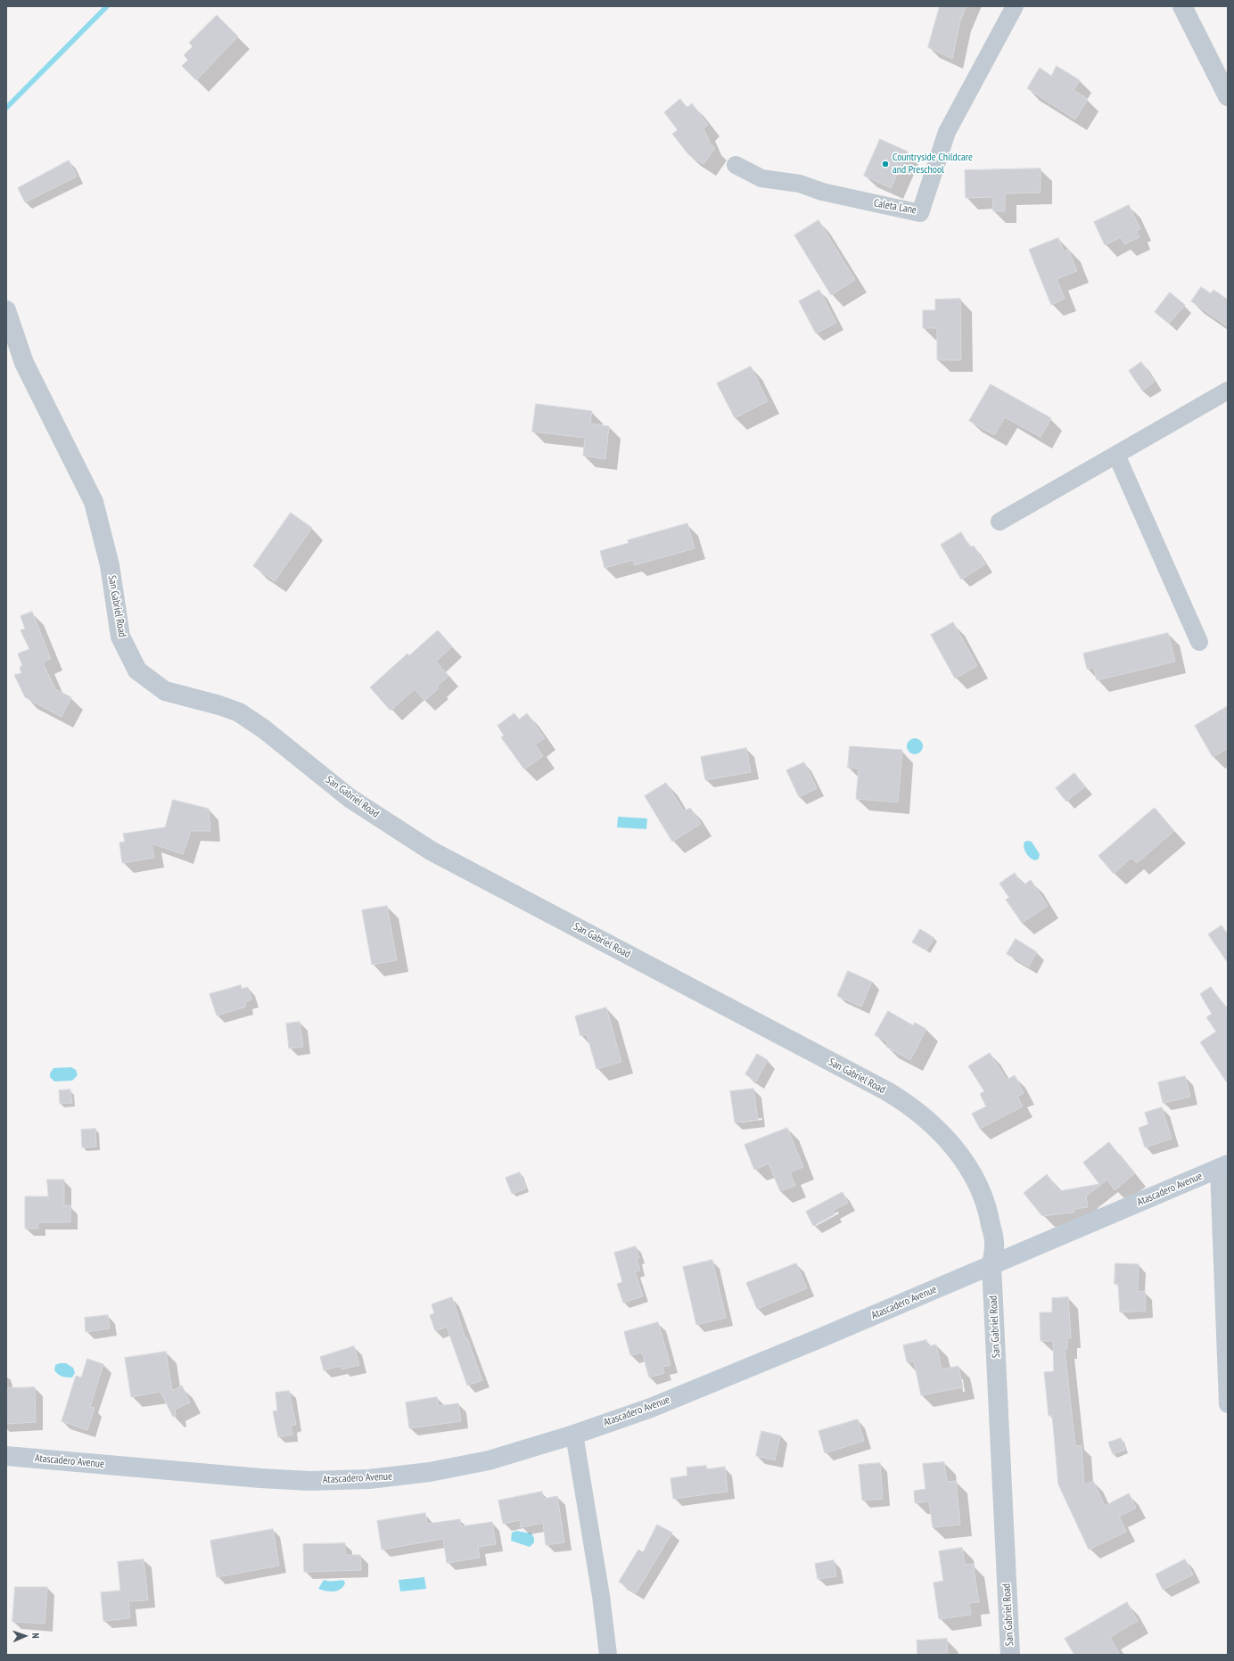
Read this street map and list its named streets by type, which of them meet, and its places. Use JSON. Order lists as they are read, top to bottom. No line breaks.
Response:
{"streets":{"main road":["Atascadero Avenue"],"street":["Caleta Lane","San Gabriel Road"]},"crossings":[["San Gabriel Road","Atascadero Avenue"]],"places":["Countryside Childcare and Preschool"],"north":"right"}
